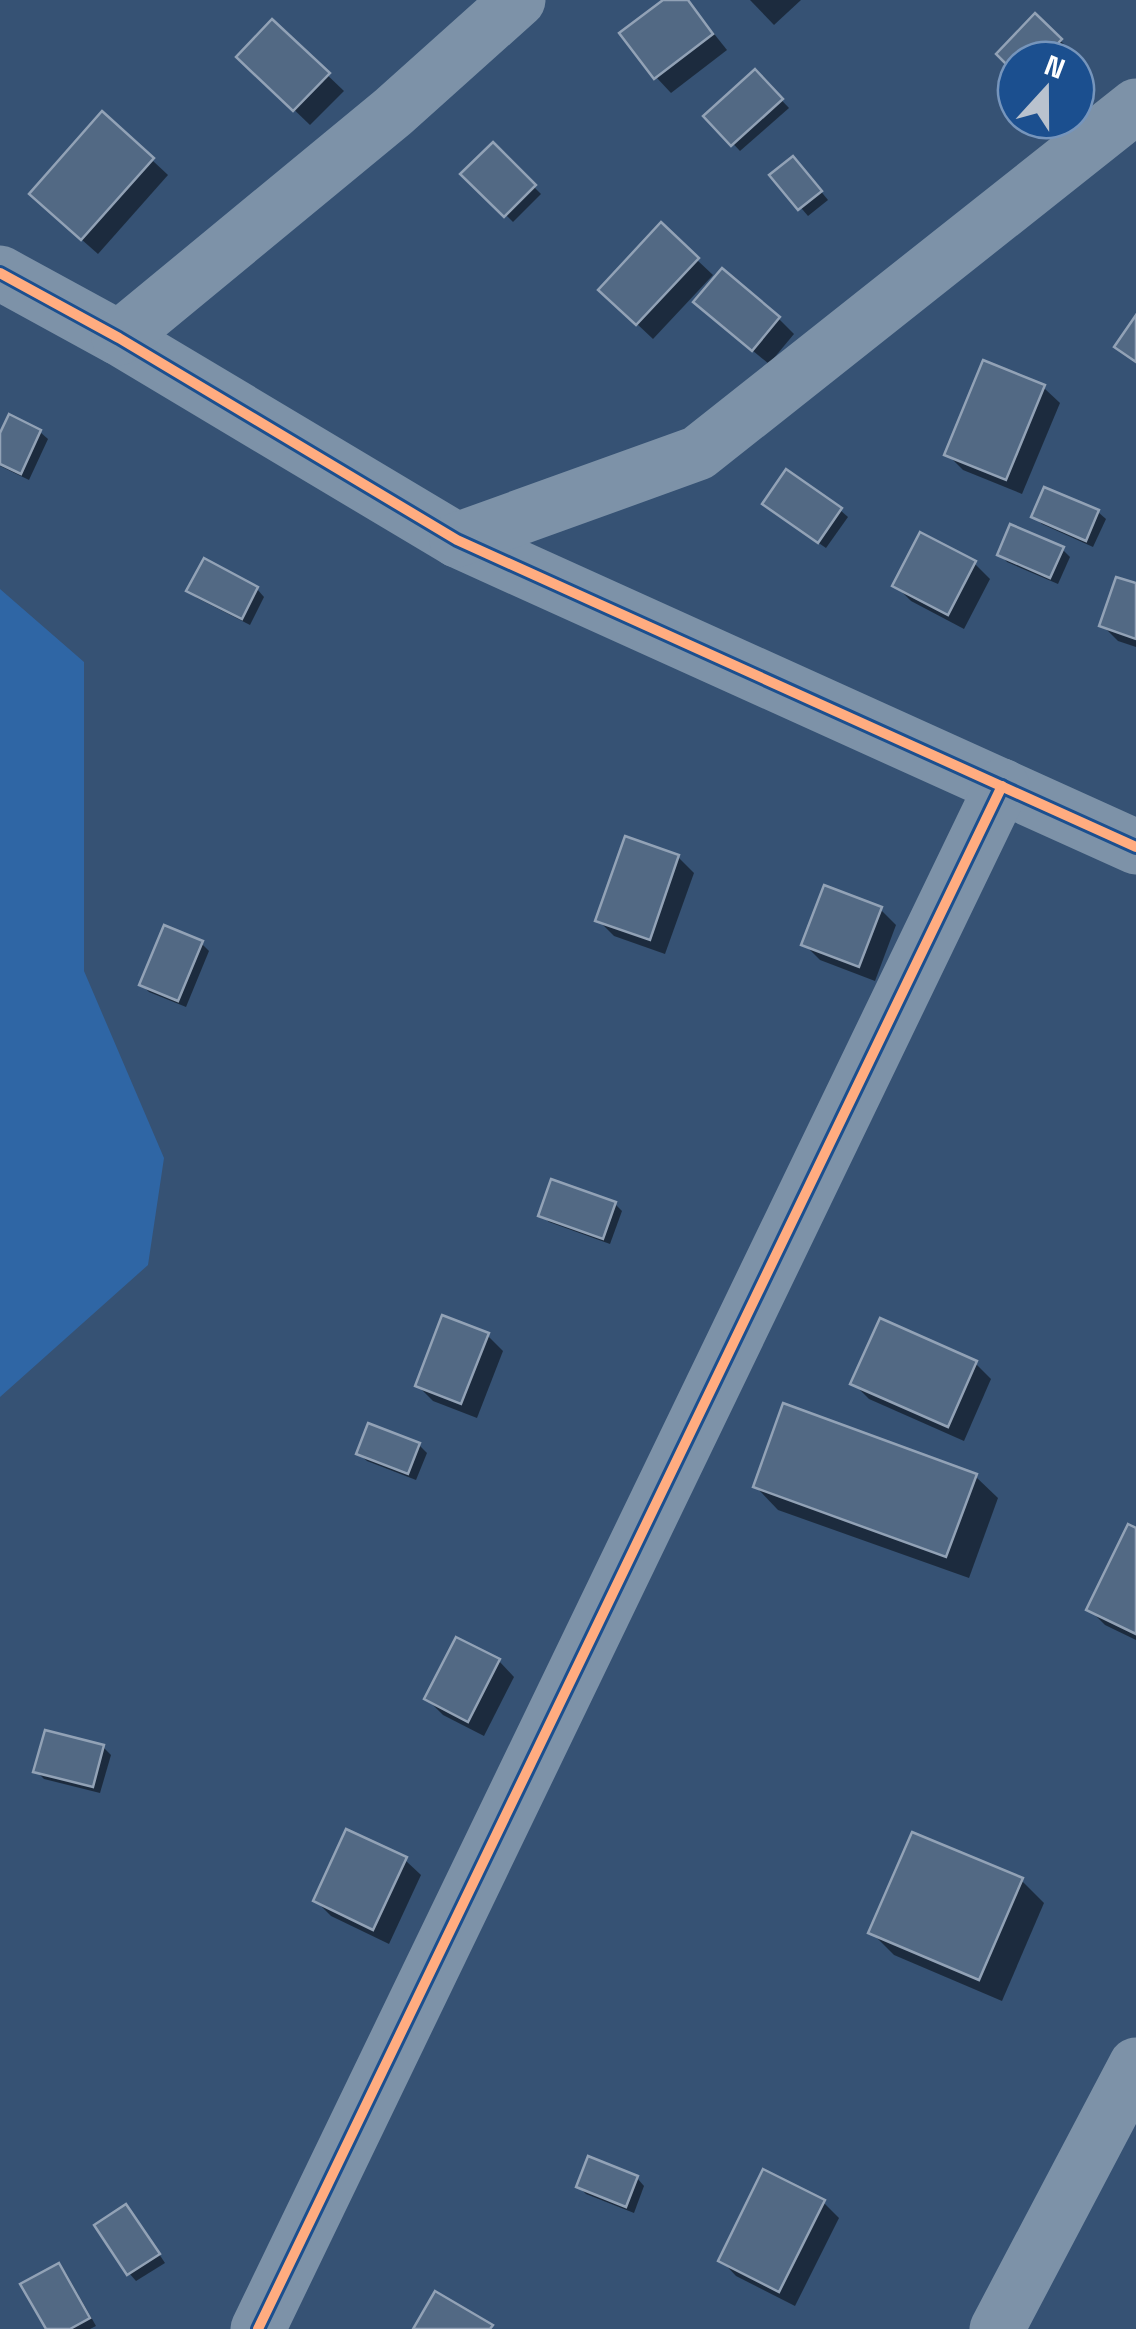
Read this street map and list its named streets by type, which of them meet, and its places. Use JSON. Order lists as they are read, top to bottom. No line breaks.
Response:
{"north":"top"}
